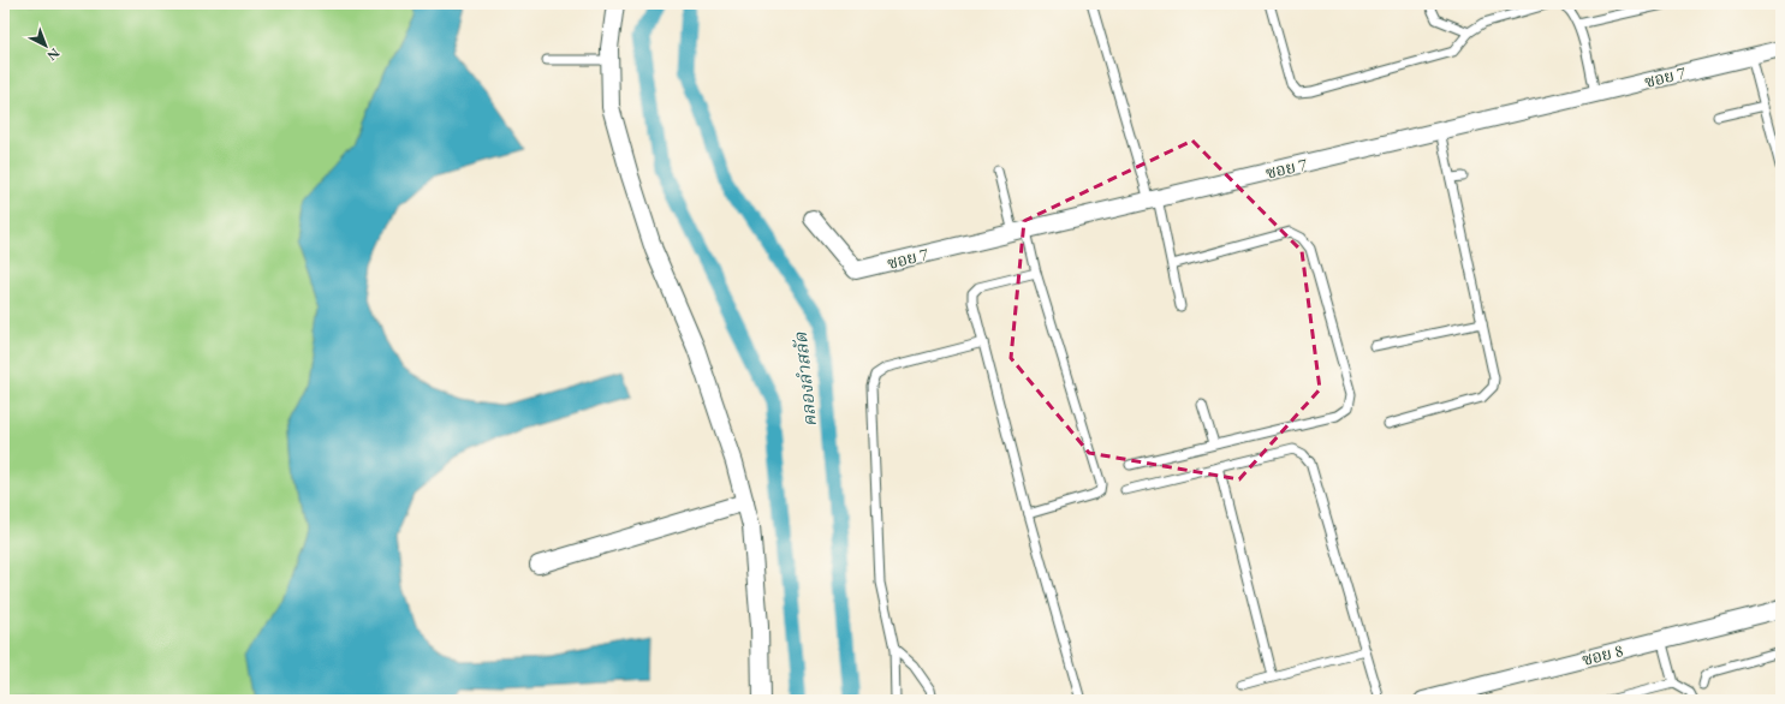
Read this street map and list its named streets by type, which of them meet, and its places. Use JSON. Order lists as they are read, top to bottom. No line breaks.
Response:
{"streets":{"street":["ซอย 7","ซอย 8"]},"water":["คลองลำสลัด"],"north":"bottom right"}
